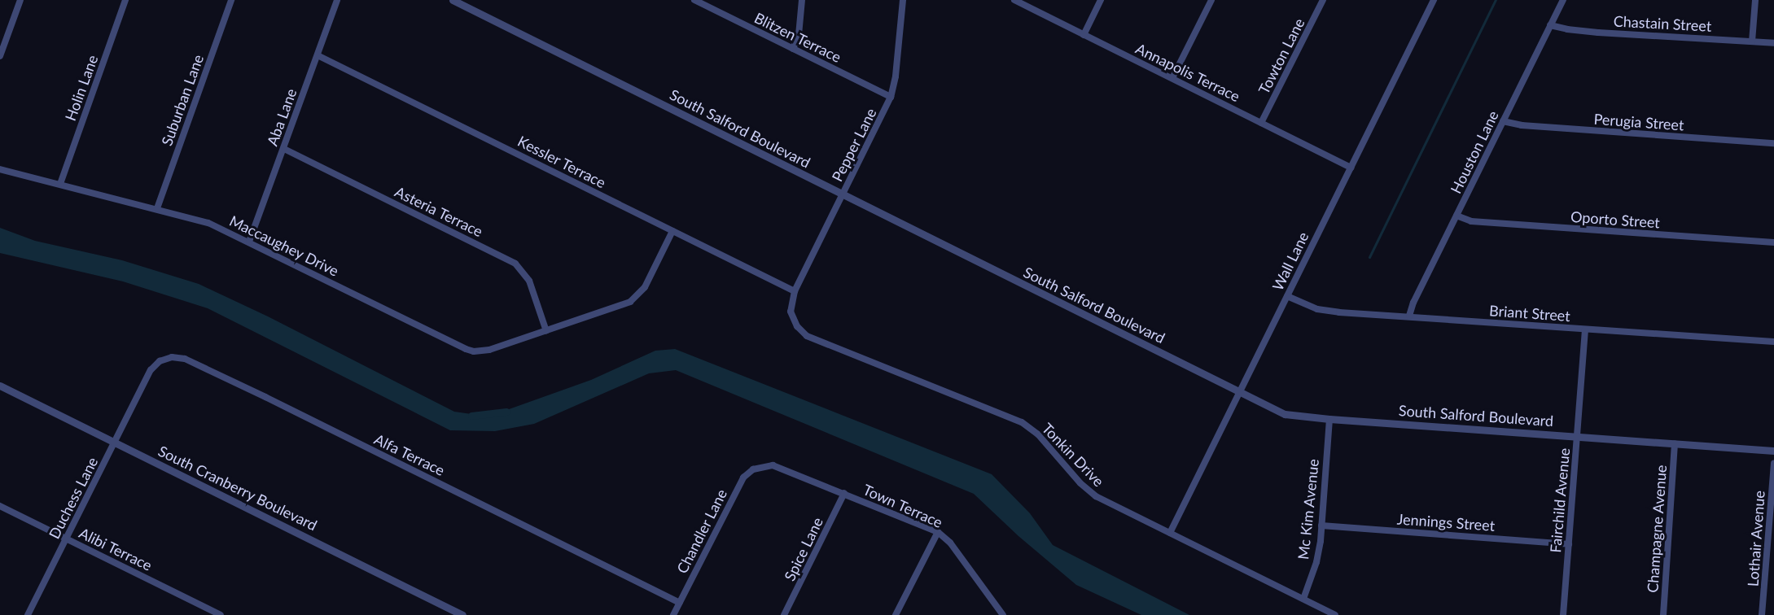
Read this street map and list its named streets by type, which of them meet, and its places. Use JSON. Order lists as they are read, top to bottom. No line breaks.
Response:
{"streets":{"street":["Chastain Street","Blitzen Terrace","Towton Lane","Annapolis Terrace","Holin Lane","Suburban Lane","Aba Lane","Perugia Street","South Salford Boulevard","Pepper Lane","Houston Lane","Kessler Terrace","Asteria Terrace","Oporto Street","Maccaughey Drive","Wall Lane","Briant Street","Alfa Terrace","Tonkin Drive","South Cranberry Boulevard","Duchess Lane","Fairchild Avenue","Town Terrace","Mc Kim Avenue","Jennings Street","Champagne Avenue","Chandler Lane","Lothair Avenue","Alibi Terrace","Spice Lane"]},"crossings":[["Chastain Street","Houston Lane"],["Blitzen Terrace","Pepper Lane"],["Towton Lane","Annapolis Terrace"],["Annapolis Terrace","Wall Lane"],["Holin Lane","Maccaughey Drive"],["Suburban Lane","Maccaughey Drive"],["Aba Lane","Kessler Terrace"],["Aba Lane","Asteria Terrace"],["Aba Lane","Maccaughey Drive"],["Perugia Street","Houston Lane"],["South Salford Boulevard","Pepper Lane"],["South Salford Boulevard","Wall Lane"],["South Salford Boulevard","Fairchild Avenue"],["South Salford Boulevard","Mc Kim Avenue"],["South Salford Boulevard","Champagne Avenue"],["Pepper Lane","Kessler Terrace"],["Pepper Lane","Tonkin Drive"],["Houston Lane","Oporto Street"],["Houston Lane","Briant Street"],["Kessler Terrace","Maccaughey Drive"],["Kessler Terrace","Tonkin Drive"],["Asteria Terrace","Maccaughey Drive"],["Wall Lane","Briant Street"],["Wall Lane","Tonkin Drive"],["Briant Street","Fairchild Avenue"],["Alfa Terrace","Duchess Lane"],["Alfa Terrace","Chandler Lane"],["Tonkin Drive","Mc Kim Avenue"],["South Cranberry Boulevard","Duchess Lane"],["Duchess Lane","Alibi Terrace"],["Fairchild Avenue","Jennings Street"],["Town Terrace","Chandler Lane"],["Town Terrace","Spice Lane"],["Mc Kim Avenue","Jennings Street"]]}
